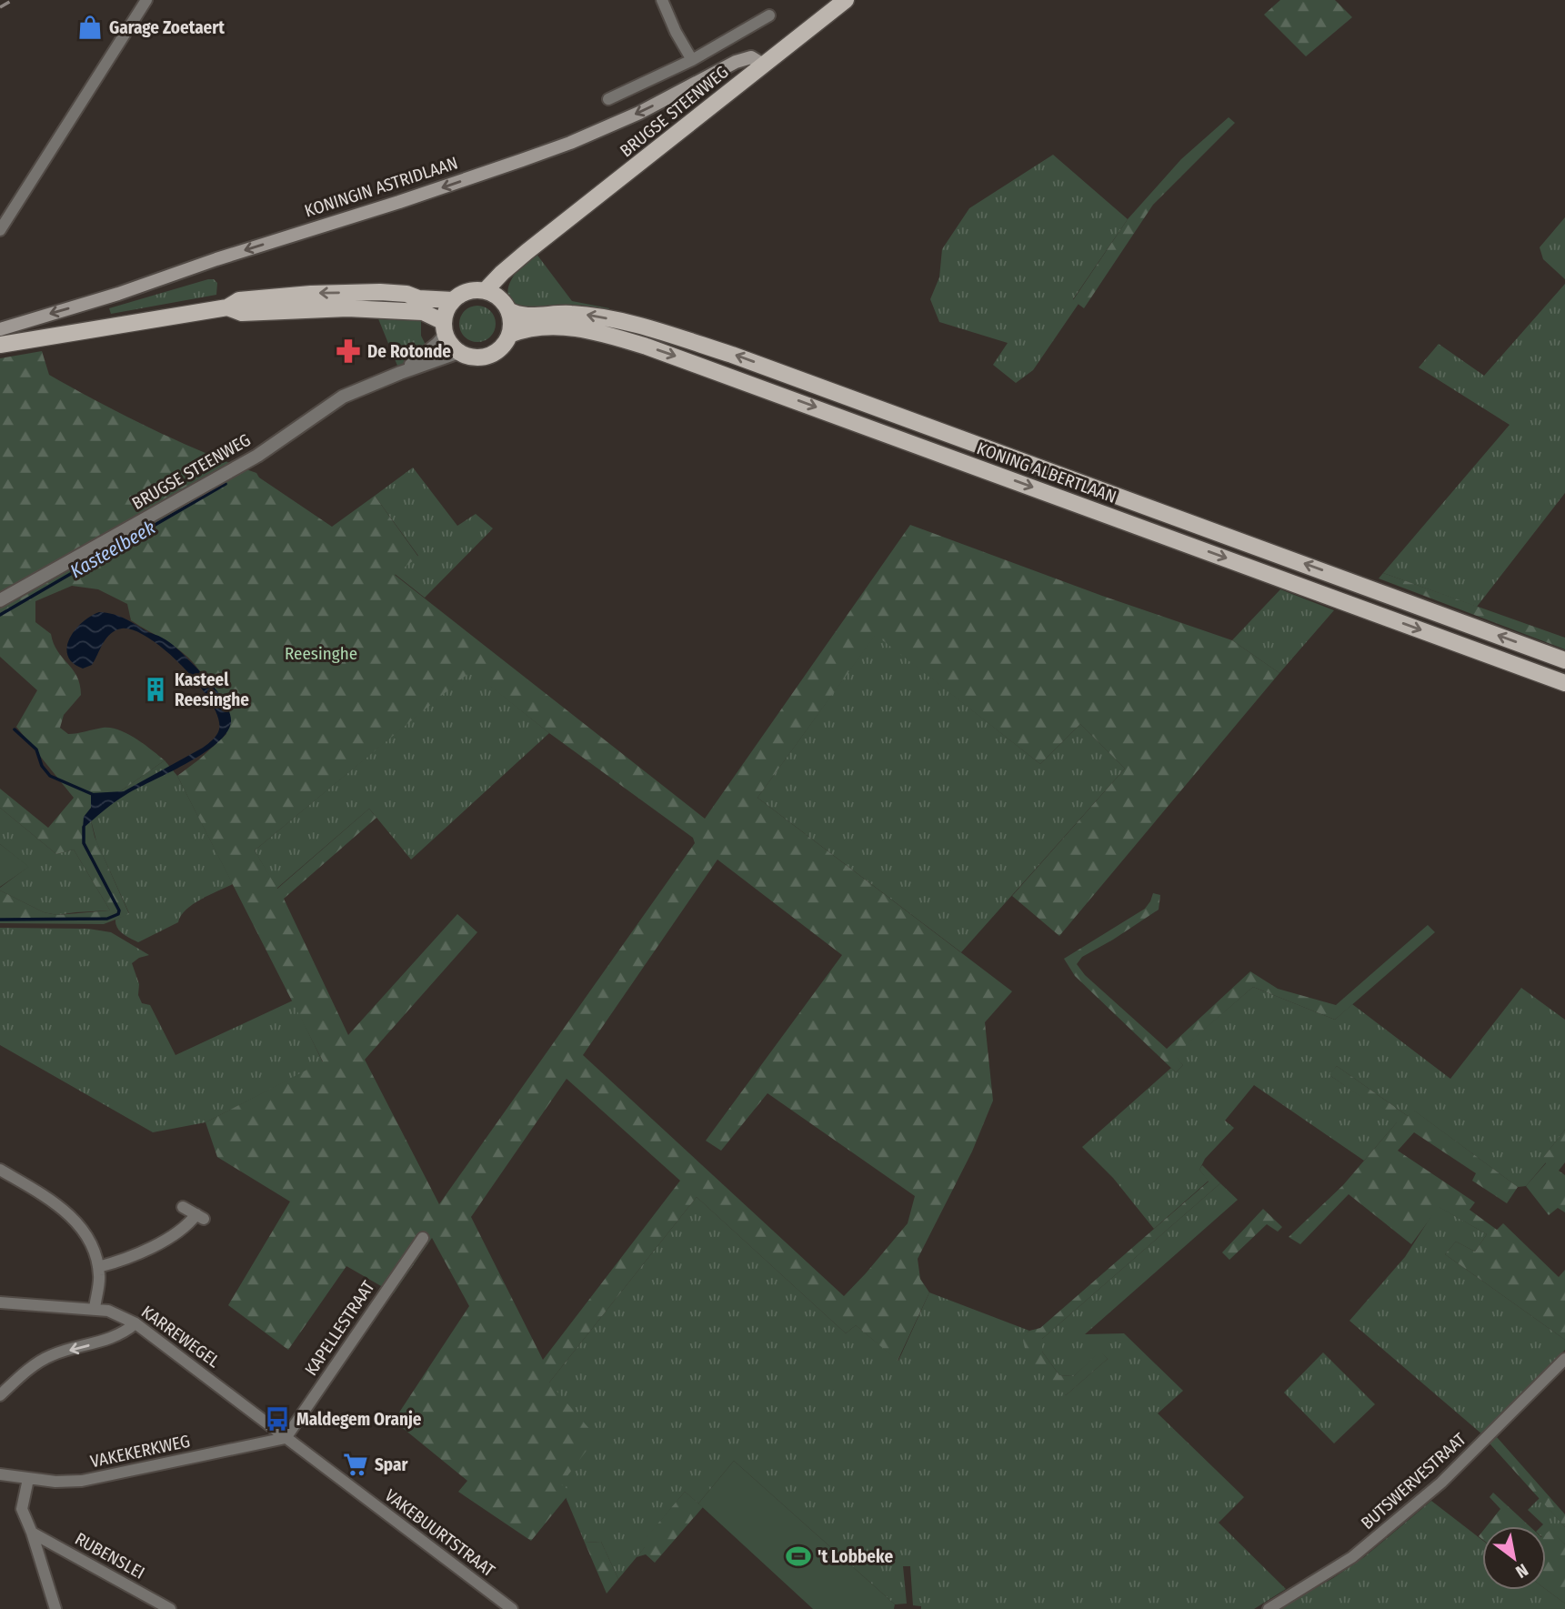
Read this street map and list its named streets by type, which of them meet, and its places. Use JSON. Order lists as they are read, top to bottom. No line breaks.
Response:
{"streets":{"main road":["BRUGSE STEENWEG","KONINGIN ASTRIDLAAN","KONING ALBERTLAAN"],"street":["KAPELLESTRAAT","KARREWEGEL","VAKEKERKWEG","BUTSWERVESTRAAT","VAKEBUURTSTRAAT","RUBENSLEI"]},"crossings":[["BRUGSE STEENWEG","KONINGIN ASTRIDLAAN"],["BRUGSE STEENWEG","KONING ALBERTLAAN"],["KAPELLESTRAAT","KARREWEGEL"],["KAPELLESTRAAT","VAKEKERKWEG"],["KAPELLESTRAAT","VAKEBUURTSTRAAT"],["KARREWEGEL","VAKEKERKWEG"],["KARREWEGEL","VAKEBUURTSTRAAT"],["VAKEKERKWEG","VAKEBUURTSTRAAT"]],"water":["Kasteelbeek"],"parks":["Reesinghe"],"places":{"shop":["Garage Zoetaert"],"pharmacy":["De Rotonde"],"building":["Kasteel Reesinghe"],"bus stop":["Maldegem Oranje"],"supermarket":["Spar"],"sports":["'t Lobbeke"]},"north":"bottom right"}
